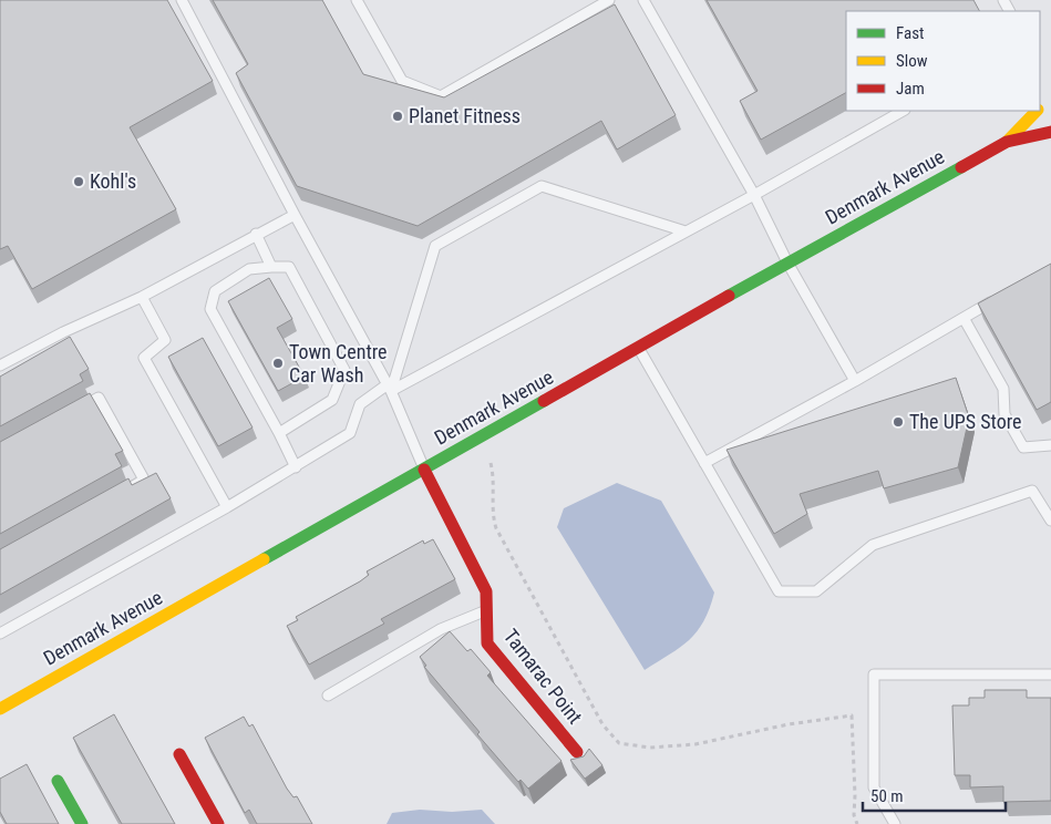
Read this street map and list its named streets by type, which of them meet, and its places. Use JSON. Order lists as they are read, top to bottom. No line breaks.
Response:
{"streets":{"street":["Denmark Avenue","Tamarac Point"]},"crossings":[["Denmark Avenue","Tamarac Point"]],"places":["Planet Fitness","Kohl's","Town Centre Car Wash","The UPS Store"],"legend":["Fast","Slow","Jam"],"scale_bar":"50 m"}
